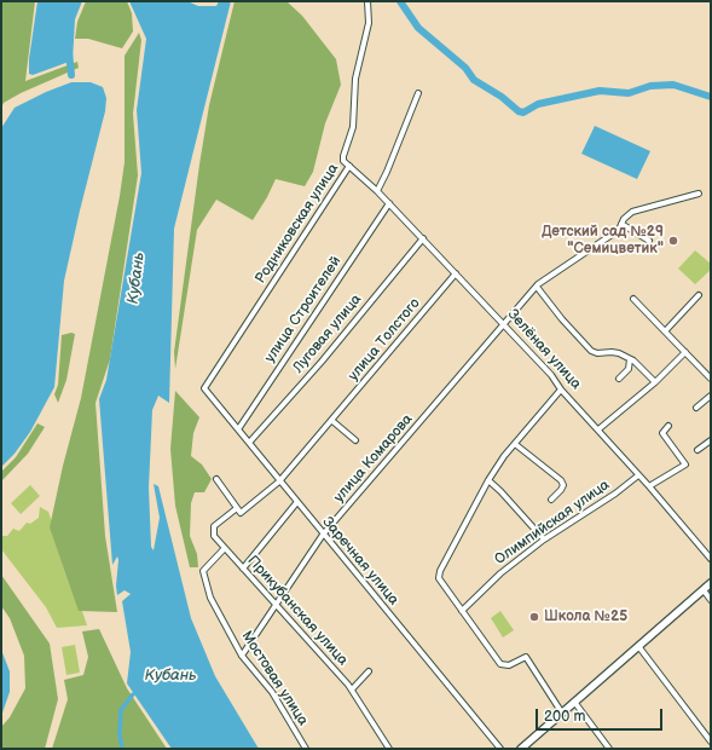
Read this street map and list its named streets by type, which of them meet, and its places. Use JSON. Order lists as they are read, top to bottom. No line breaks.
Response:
{"streets":{"street":["Родниковская улица","улица Строителей","Луговая улица","улица Толстого","Зелёная улица","улица Комарова","Олимпийская улица","Заречная улица","Прикубанская улица","Мостовая улица"]},"crossings":[["Родниковская улица","Зелёная улица"],["Родниковская улица","Заречная улица"],["улица Строителей","Зелёная улица"],["улица Строителей","Заречная улица"],["Луговая улица","Зелёная улица"],["Луговая улица","Заречная улица"],["улица Толстого","Зелёная улица"],["улица Толстого","Заречная улица"],["улица Толстого","Прикубанская улица"],["Зелёная улица","улица Комарова"],["Зелёная улица","Олимпийская улица"],["улица Комарова","Заречная улица"],["улица Комарова","Прикубанская улица"],["улица Комарова","Мостовая улица"],["Прикубанская улица","Мостовая улица"]],"water":["Кубань"],"places":["Детский сад №29 \"Семицветик\"","Школа №25"],"scale_bar":"200 m"}
